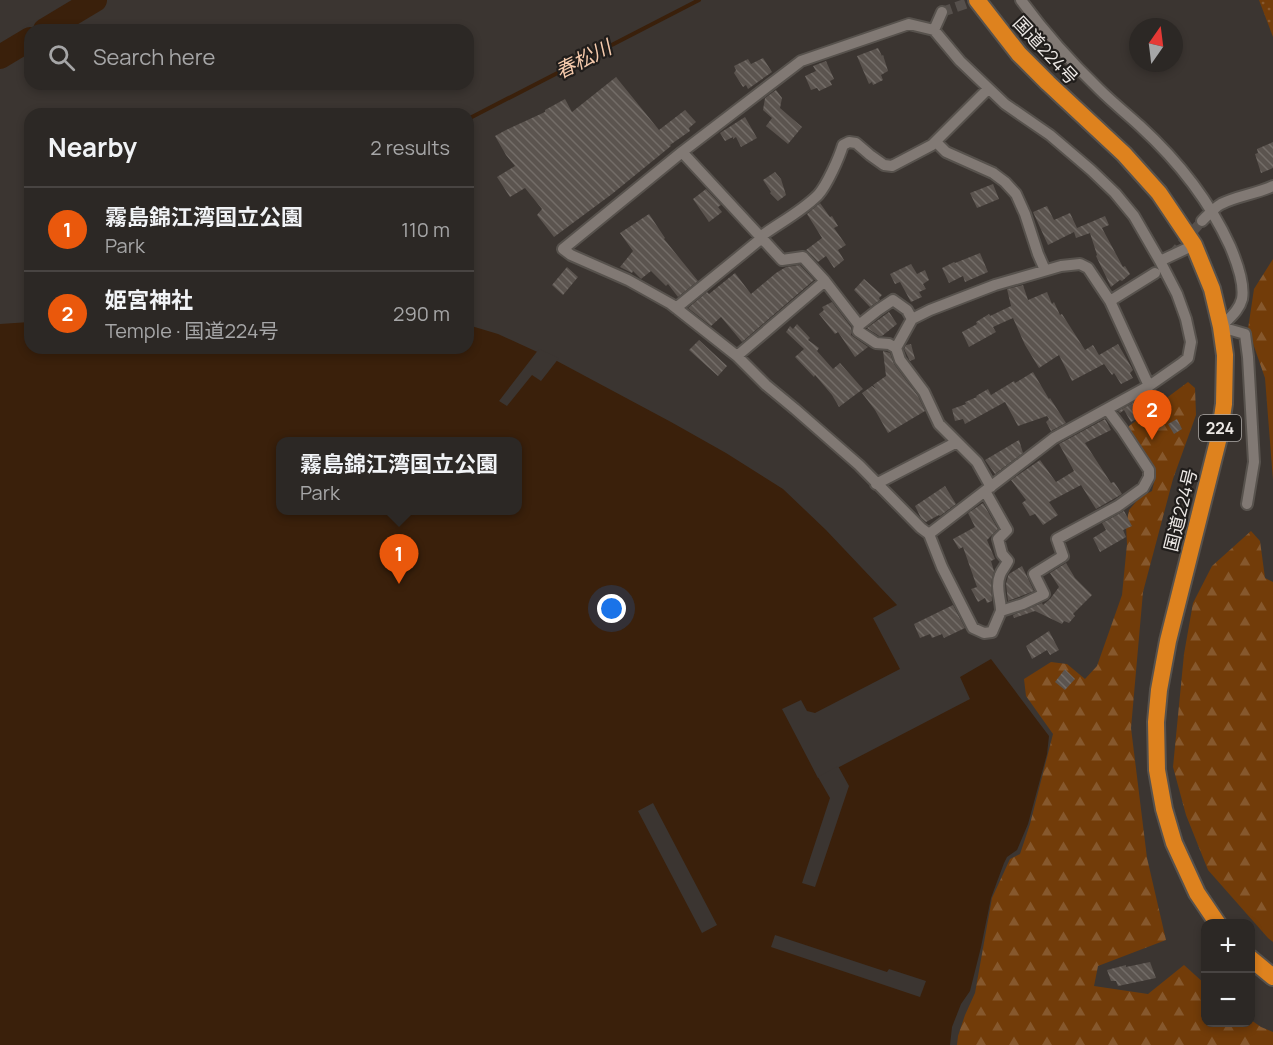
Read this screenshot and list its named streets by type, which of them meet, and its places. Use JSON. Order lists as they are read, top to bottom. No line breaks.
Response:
{"streets":{"highway":["国道224号","224"]},"water":["春松川"],"north":"top","page":{"search":"Search here","heading":["Nearby","2 results"],"list":[{"mark":"1","name":"霧島錦江湾国立公園","note":"Park","value":"110 m"},{"mark":"2","name":"姫宮神社","note":"Temple · 国道224号","value":"290 m"}],"pins":["2","1"],"popup":["霧島錦江湾国立公園","Park"],"map_buttons":["+","−"]}}
